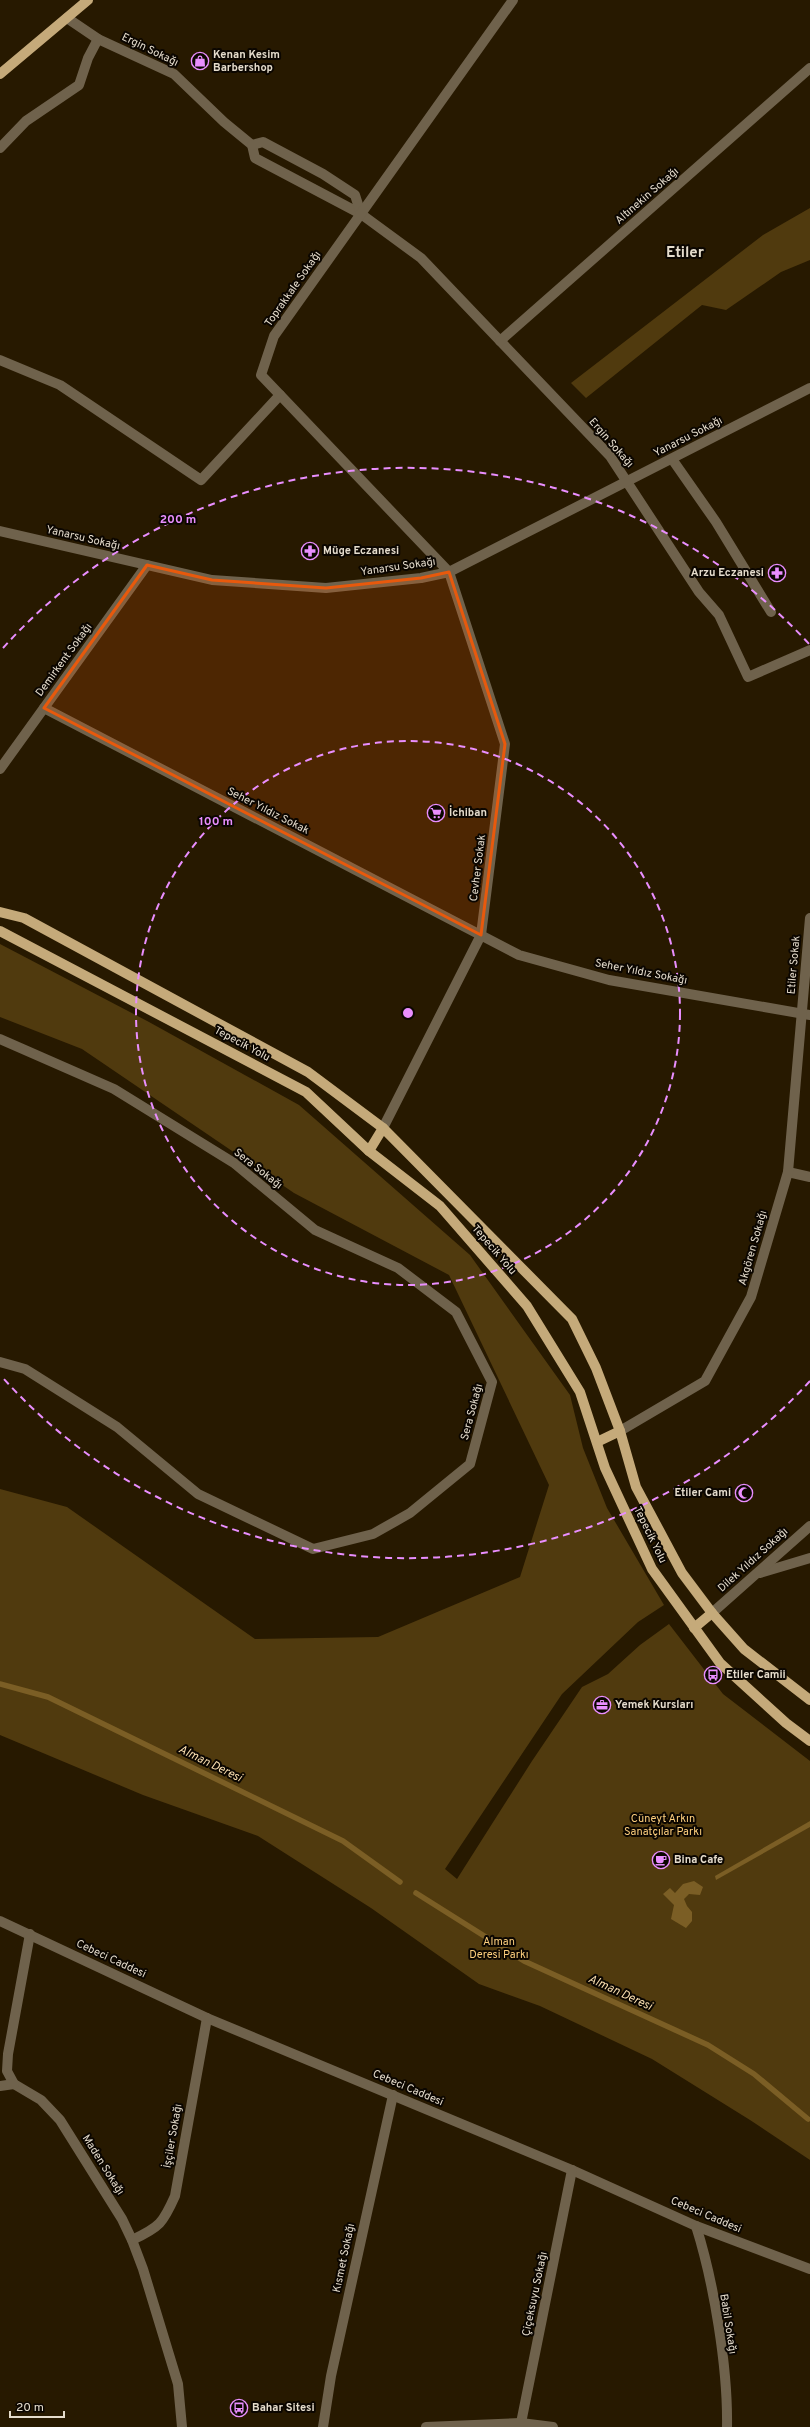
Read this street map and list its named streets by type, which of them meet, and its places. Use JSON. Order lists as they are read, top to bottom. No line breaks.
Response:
{"streets":{"main road":["Tepecik Yolu"],"street":["Ergin Sokağı","Altınekin Sokağı","Toprakkale Sokağı","Yanarsu Sokağı","Demirkent Sokağı","Seher Yıldız Sokak","Cevher Sokak","Etiler Sokak","Seher Yıldız Sokağı","Sera Sokağı","Akgören Sokağı","Dilek Yıldız Sokağı","Cebeci Caddesi","İşçiler Sokağı","Maden Sokağı","Kısmet Sokağı","Çiçeksuyu Sokağı","Babil Sokağı"]},"crossings":[["Ergin Sokağı","Altınekin Sokağı"],["Ergin Sokağı","Toprakkale Sokağı"],["Ergin Sokağı","Yanarsu Sokağı"],["Toprakkale Sokağı","Yanarsu Sokağı"],["Toprakkale Sokağı","Cevher Sokak"],["Yanarsu Sokağı","Demirkent Sokağı"],["Yanarsu Sokağı","Cevher Sokak"],["Demirkent Sokağı","Seher Yıldız Sokak"],["Seher Yıldız Sokak","Cevher Sokak"],["Seher Yıldız Sokak","Seher Yıldız Sokağı"],["Cevher Sokak","Seher Yıldız Sokağı"],["Cevher Sokak","Tepecik Yolu"],["Etiler Sokak","Seher Yıldız Sokağı"],["Etiler Sokak","Akgören Sokağı"],["Seher Yıldız Sokağı","Akgören Sokağı"],["Tepecik Yolu","Akgören Sokağı"],["Tepecik Yolu","Dilek Yıldız Sokağı"],["Cebeci Caddesi","İşçiler Sokağı"],["Cebeci Caddesi","Kısmet Sokağı"],["Cebeci Caddesi","Çiçeksuyu Sokağı"],["Cebeci Caddesi","Babil Sokağı"],["İşçiler Sokağı","Maden Sokağı"]],"districts":["Etiler"],"water":["Alman Deresi"],"parks":["Cüneyt Arkın Sanatçılar Parkı","Alman Deresi Parkı"],"places":{"shop":["Kenan Kesim Barbershop"],"pharmacy":["Müge Eczanesi","Arzu Eczanesi"],"supermarket":["İchiban"],"mosque":["Etiler Cami"],"bus stop":["Etiler Camii","Bahar Sitesi"],"office":["Yemek Kursları"],"cafe":["Bina Cafe"]},"scale_bar":"20 m","rings":["200 m","100 m"]}
